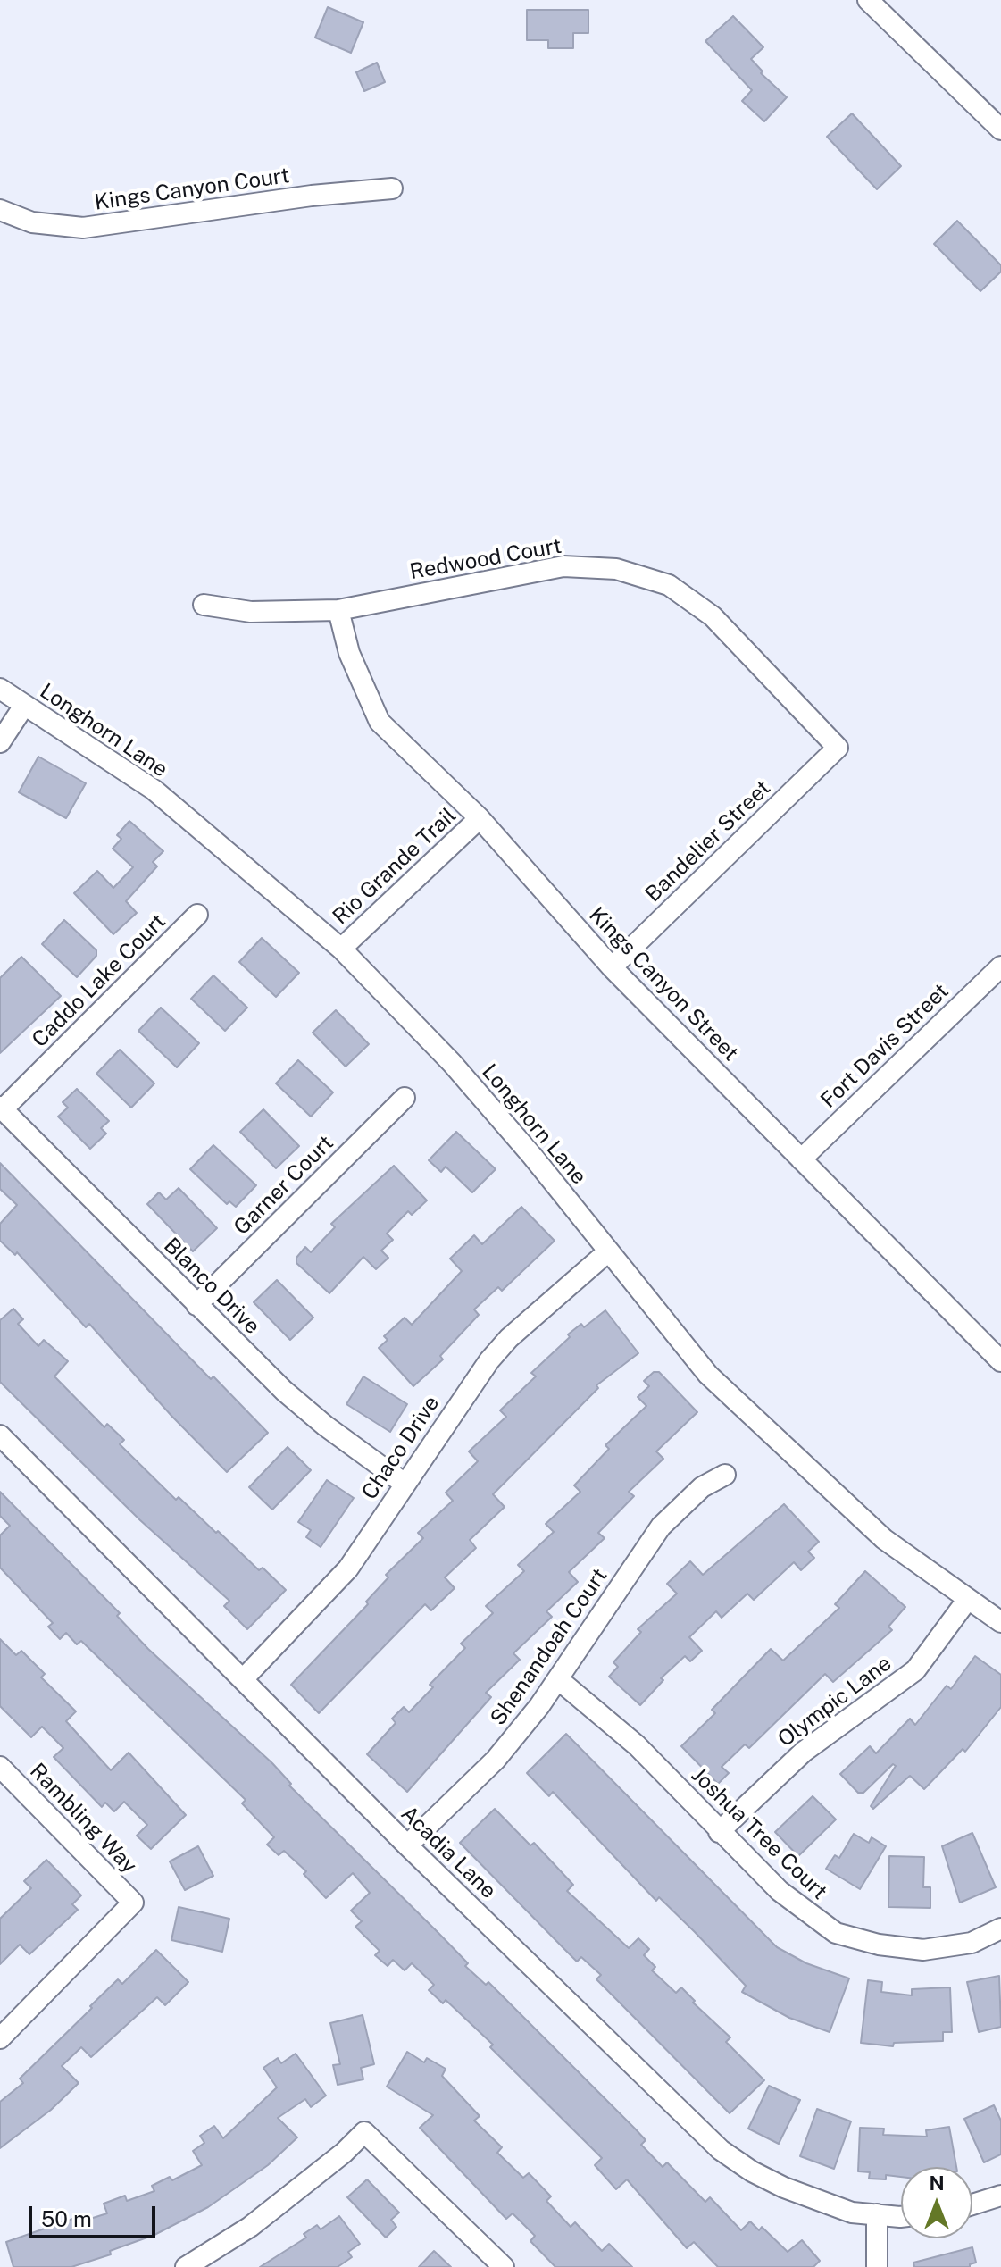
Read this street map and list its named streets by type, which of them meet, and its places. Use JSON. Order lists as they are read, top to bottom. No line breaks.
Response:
{"streets":{"street":["Kings Canyon Court","Redwood Court","Longhorn Lane","Bandelier Street","Rio Grande Trail","Caddo Lake Court","Kings Canyon Street","Fort Davis Street","Garner Court","Blanco Drive","Chaco Drive","Shenandoah Court","Olympic Lane","Rambling Way","Joshua Tree Court","Acadia Lane"]},"crossings":[["Redwood Court","Bandelier Street"],["Redwood Court","Kings Canyon Street"],["Longhorn Lane","Rio Grande Trail"],["Longhorn Lane","Chaco Drive"],["Longhorn Lane","Olympic Lane"],["Bandelier Street","Kings Canyon Street"],["Rio Grande Trail","Kings Canyon Street"],["Caddo Lake Court","Blanco Drive"],["Kings Canyon Street","Fort Davis Street"],["Garner Court","Blanco Drive"],["Blanco Drive","Chaco Drive"],["Chaco Drive","Acadia Lane"],["Shenandoah Court","Joshua Tree Court"],["Shenandoah Court","Acadia Lane"],["Olympic Lane","Joshua Tree Court"]],"scale_bar":"50 m","north":"top"}
